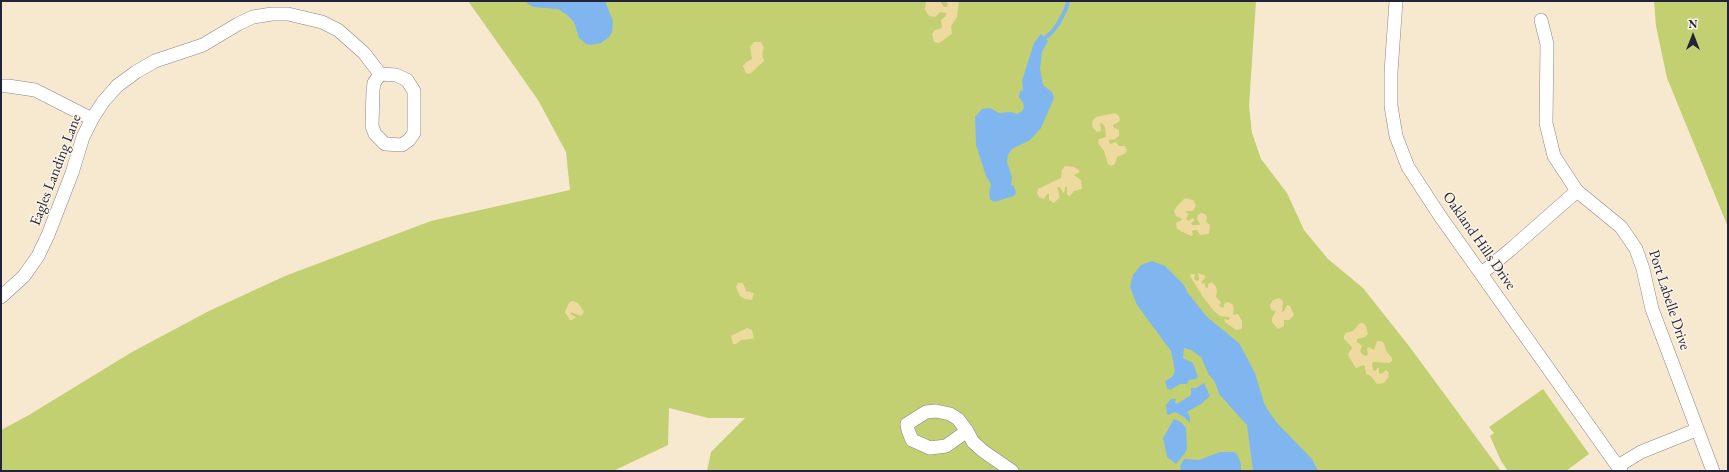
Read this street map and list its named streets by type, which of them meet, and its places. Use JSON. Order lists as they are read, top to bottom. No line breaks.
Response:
{"streets":{"street":["Eagles Landing Lane","Oakland Hills Drive","Port Labelle Drive"]},"north":"top"}
